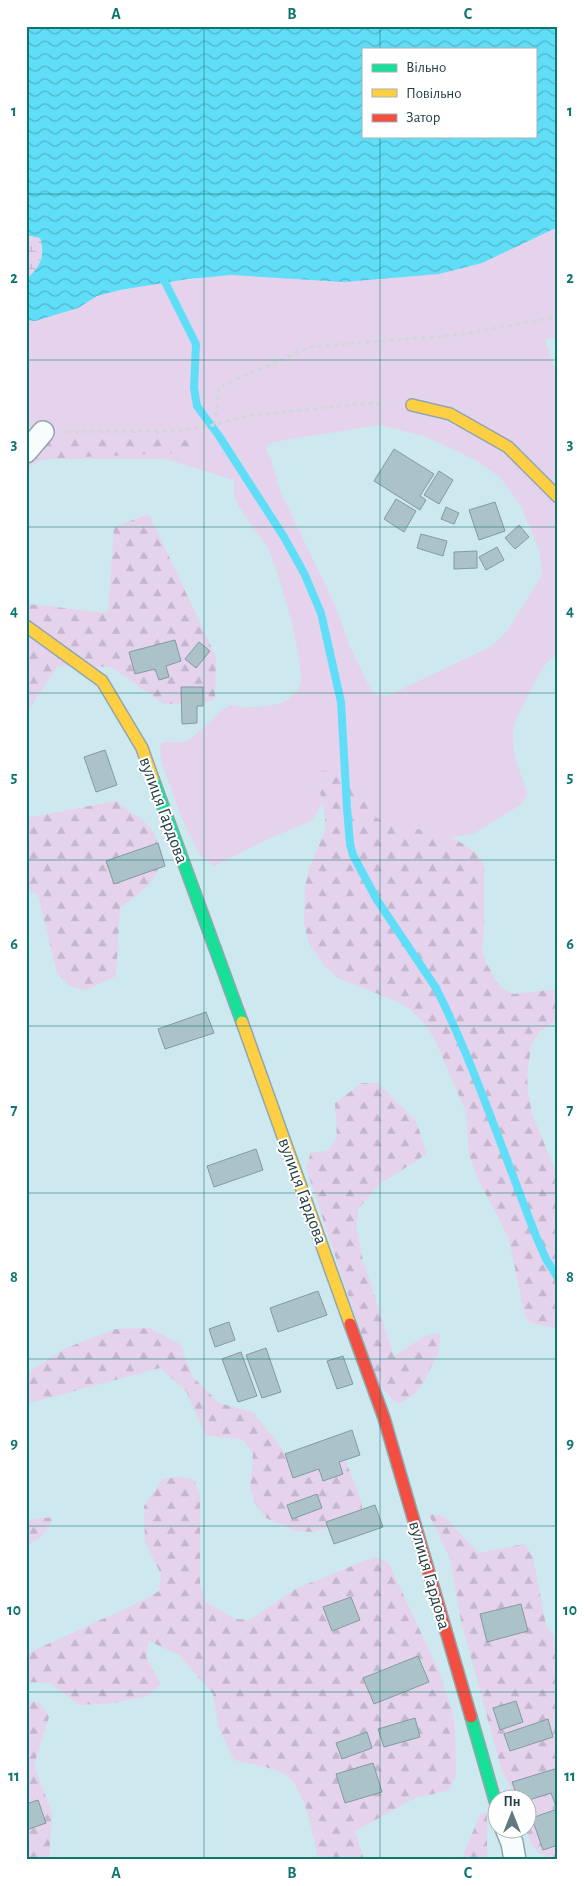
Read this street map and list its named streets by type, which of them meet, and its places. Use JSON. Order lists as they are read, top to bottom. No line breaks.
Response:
{"streets":{"street":["вулиця Гардова"]},"legend":["Вільно","Повільно","Затор"],"north":"top","grid":{"columns":["A","B","C"],"rows":["1","2","3","4","5","6","7","8","9","10","11"]}}
